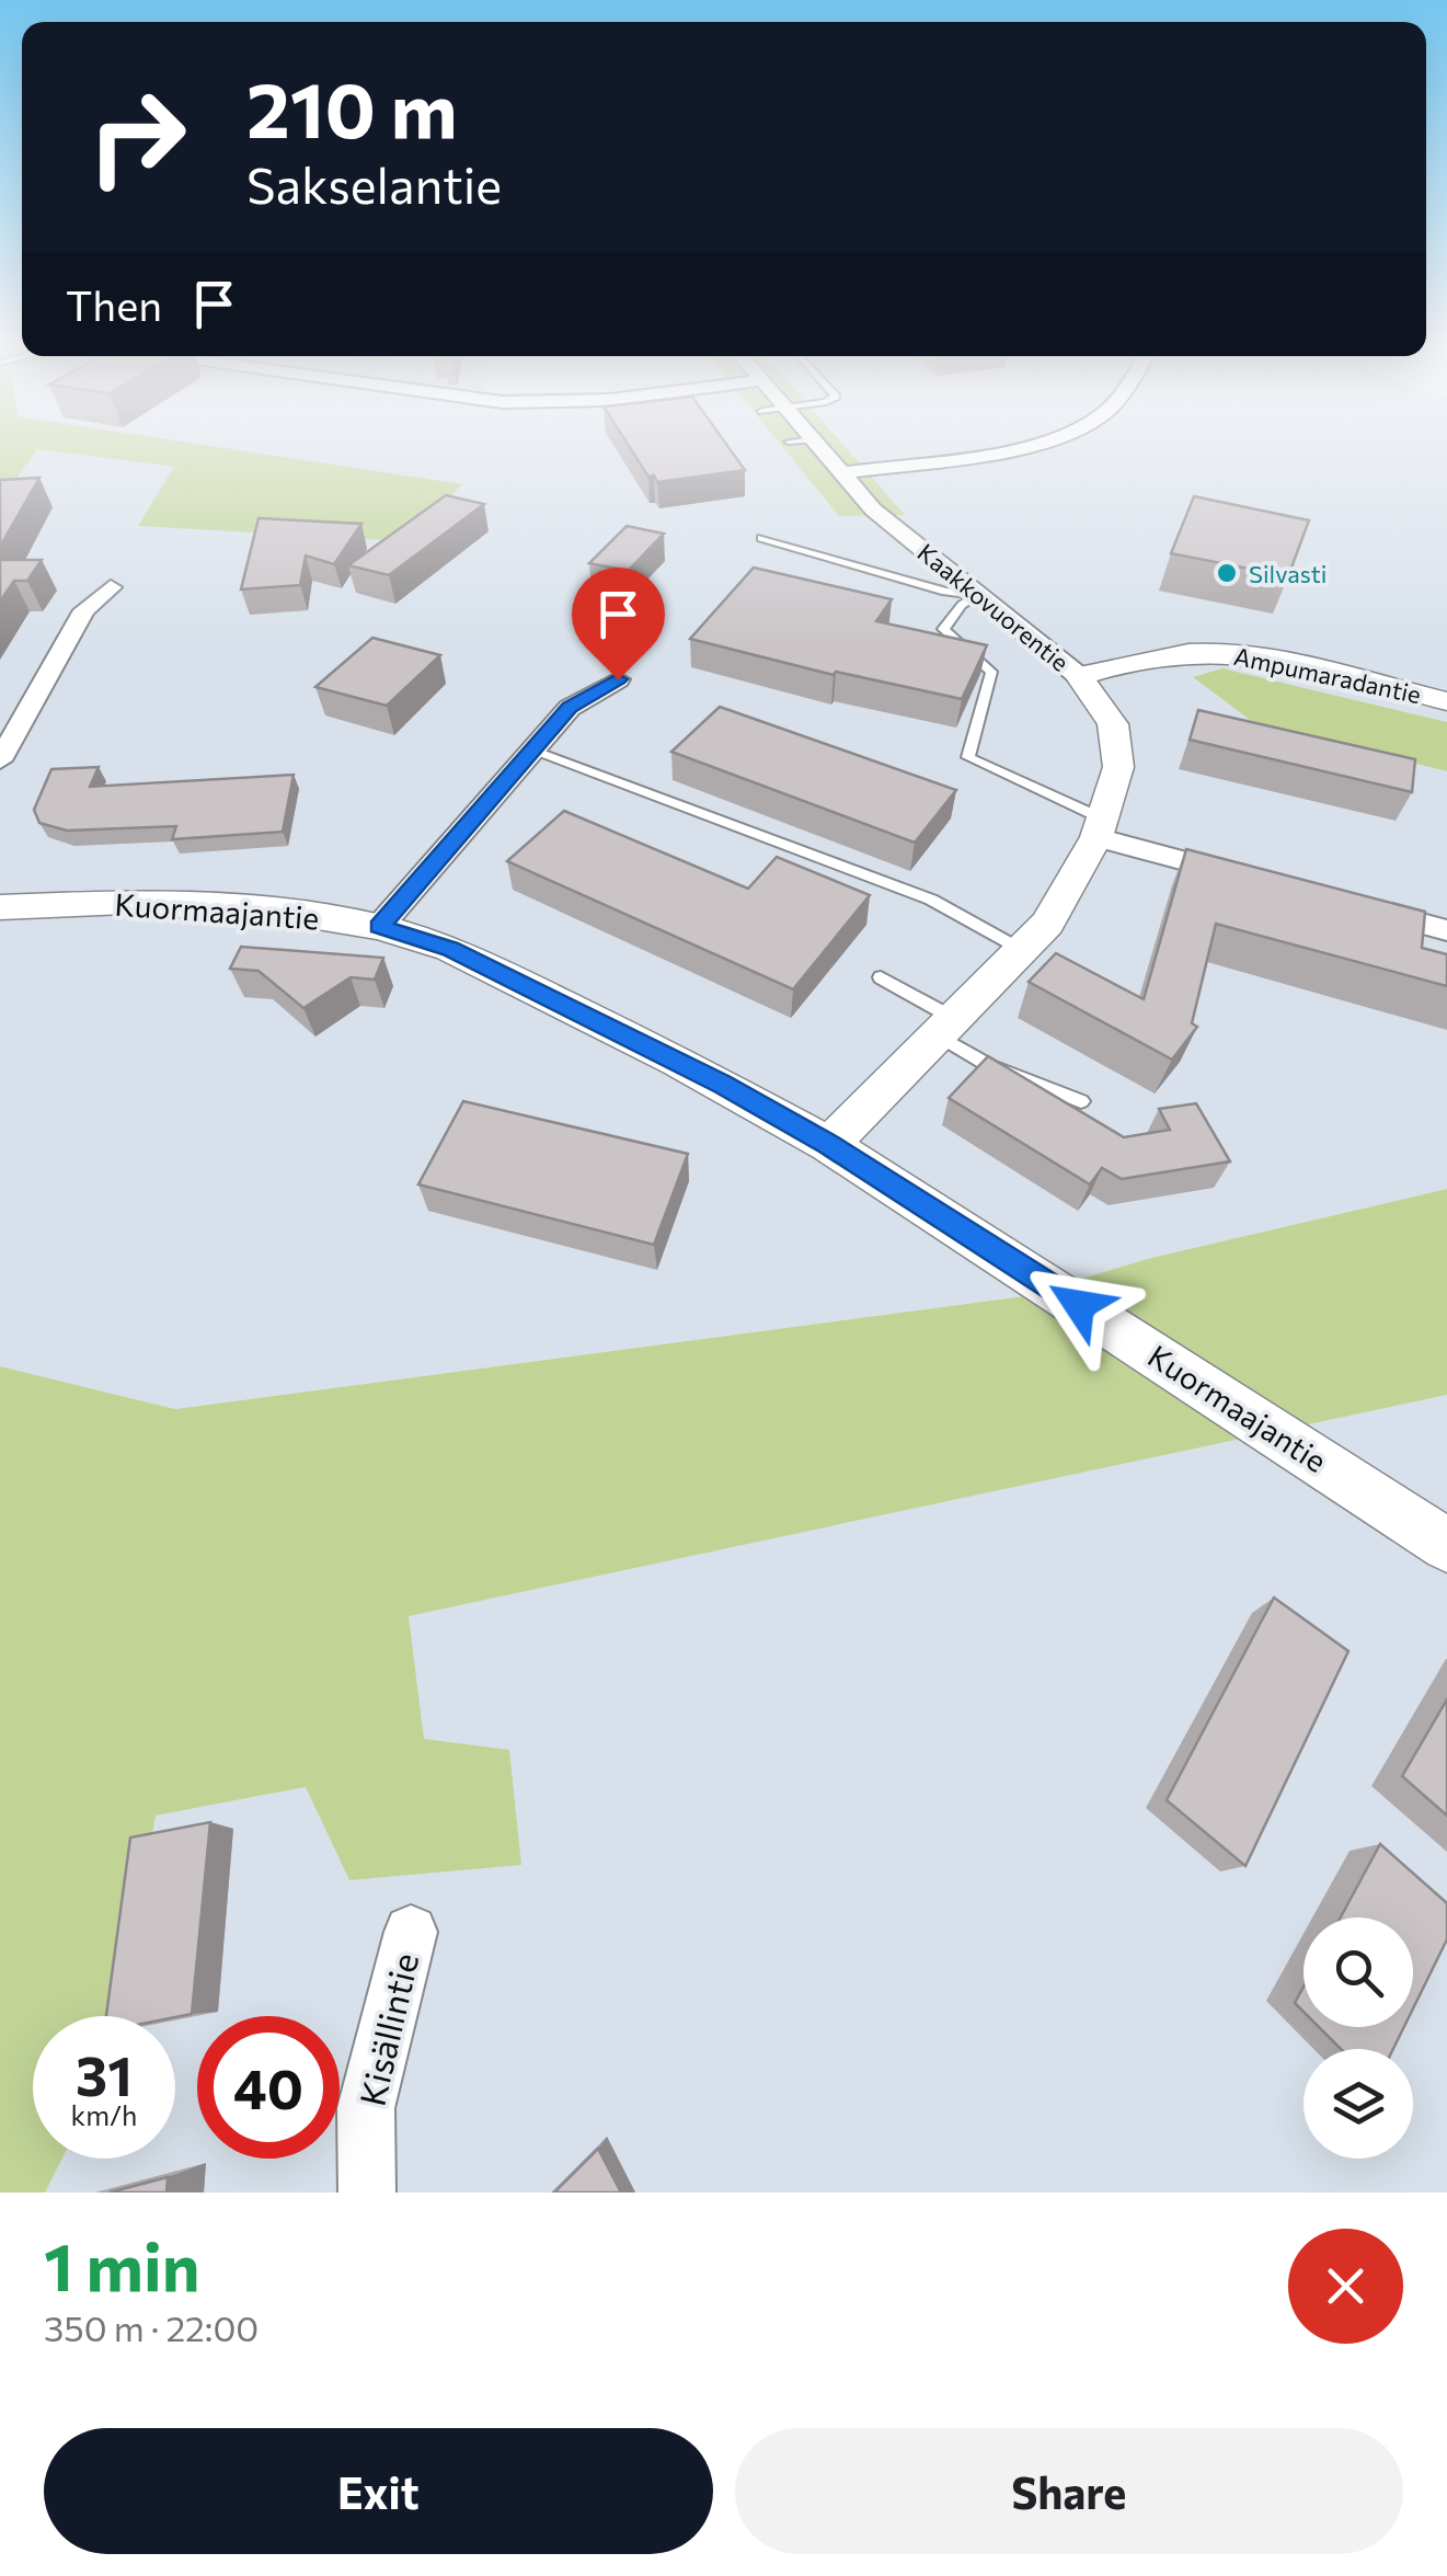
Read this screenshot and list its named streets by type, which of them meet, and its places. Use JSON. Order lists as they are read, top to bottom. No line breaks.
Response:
{"streets":{"street":["Kaakkovuorentie","Ampumaradantie","Kuormaajantie","Kisällintie"]},"crossings":[["Kaakkovuorentie","Ampumaradantie"],["Kaakkovuorentie","Kuormaajantie"]],"places":["Silvasti"],"page":{"turn":["210 m","Sakselantie"],"then":"Then","speed":"31 km/h","limit":"40","heading":["1 min","350 m · 22:00"],"buttons":["Exit","Share"]}}
